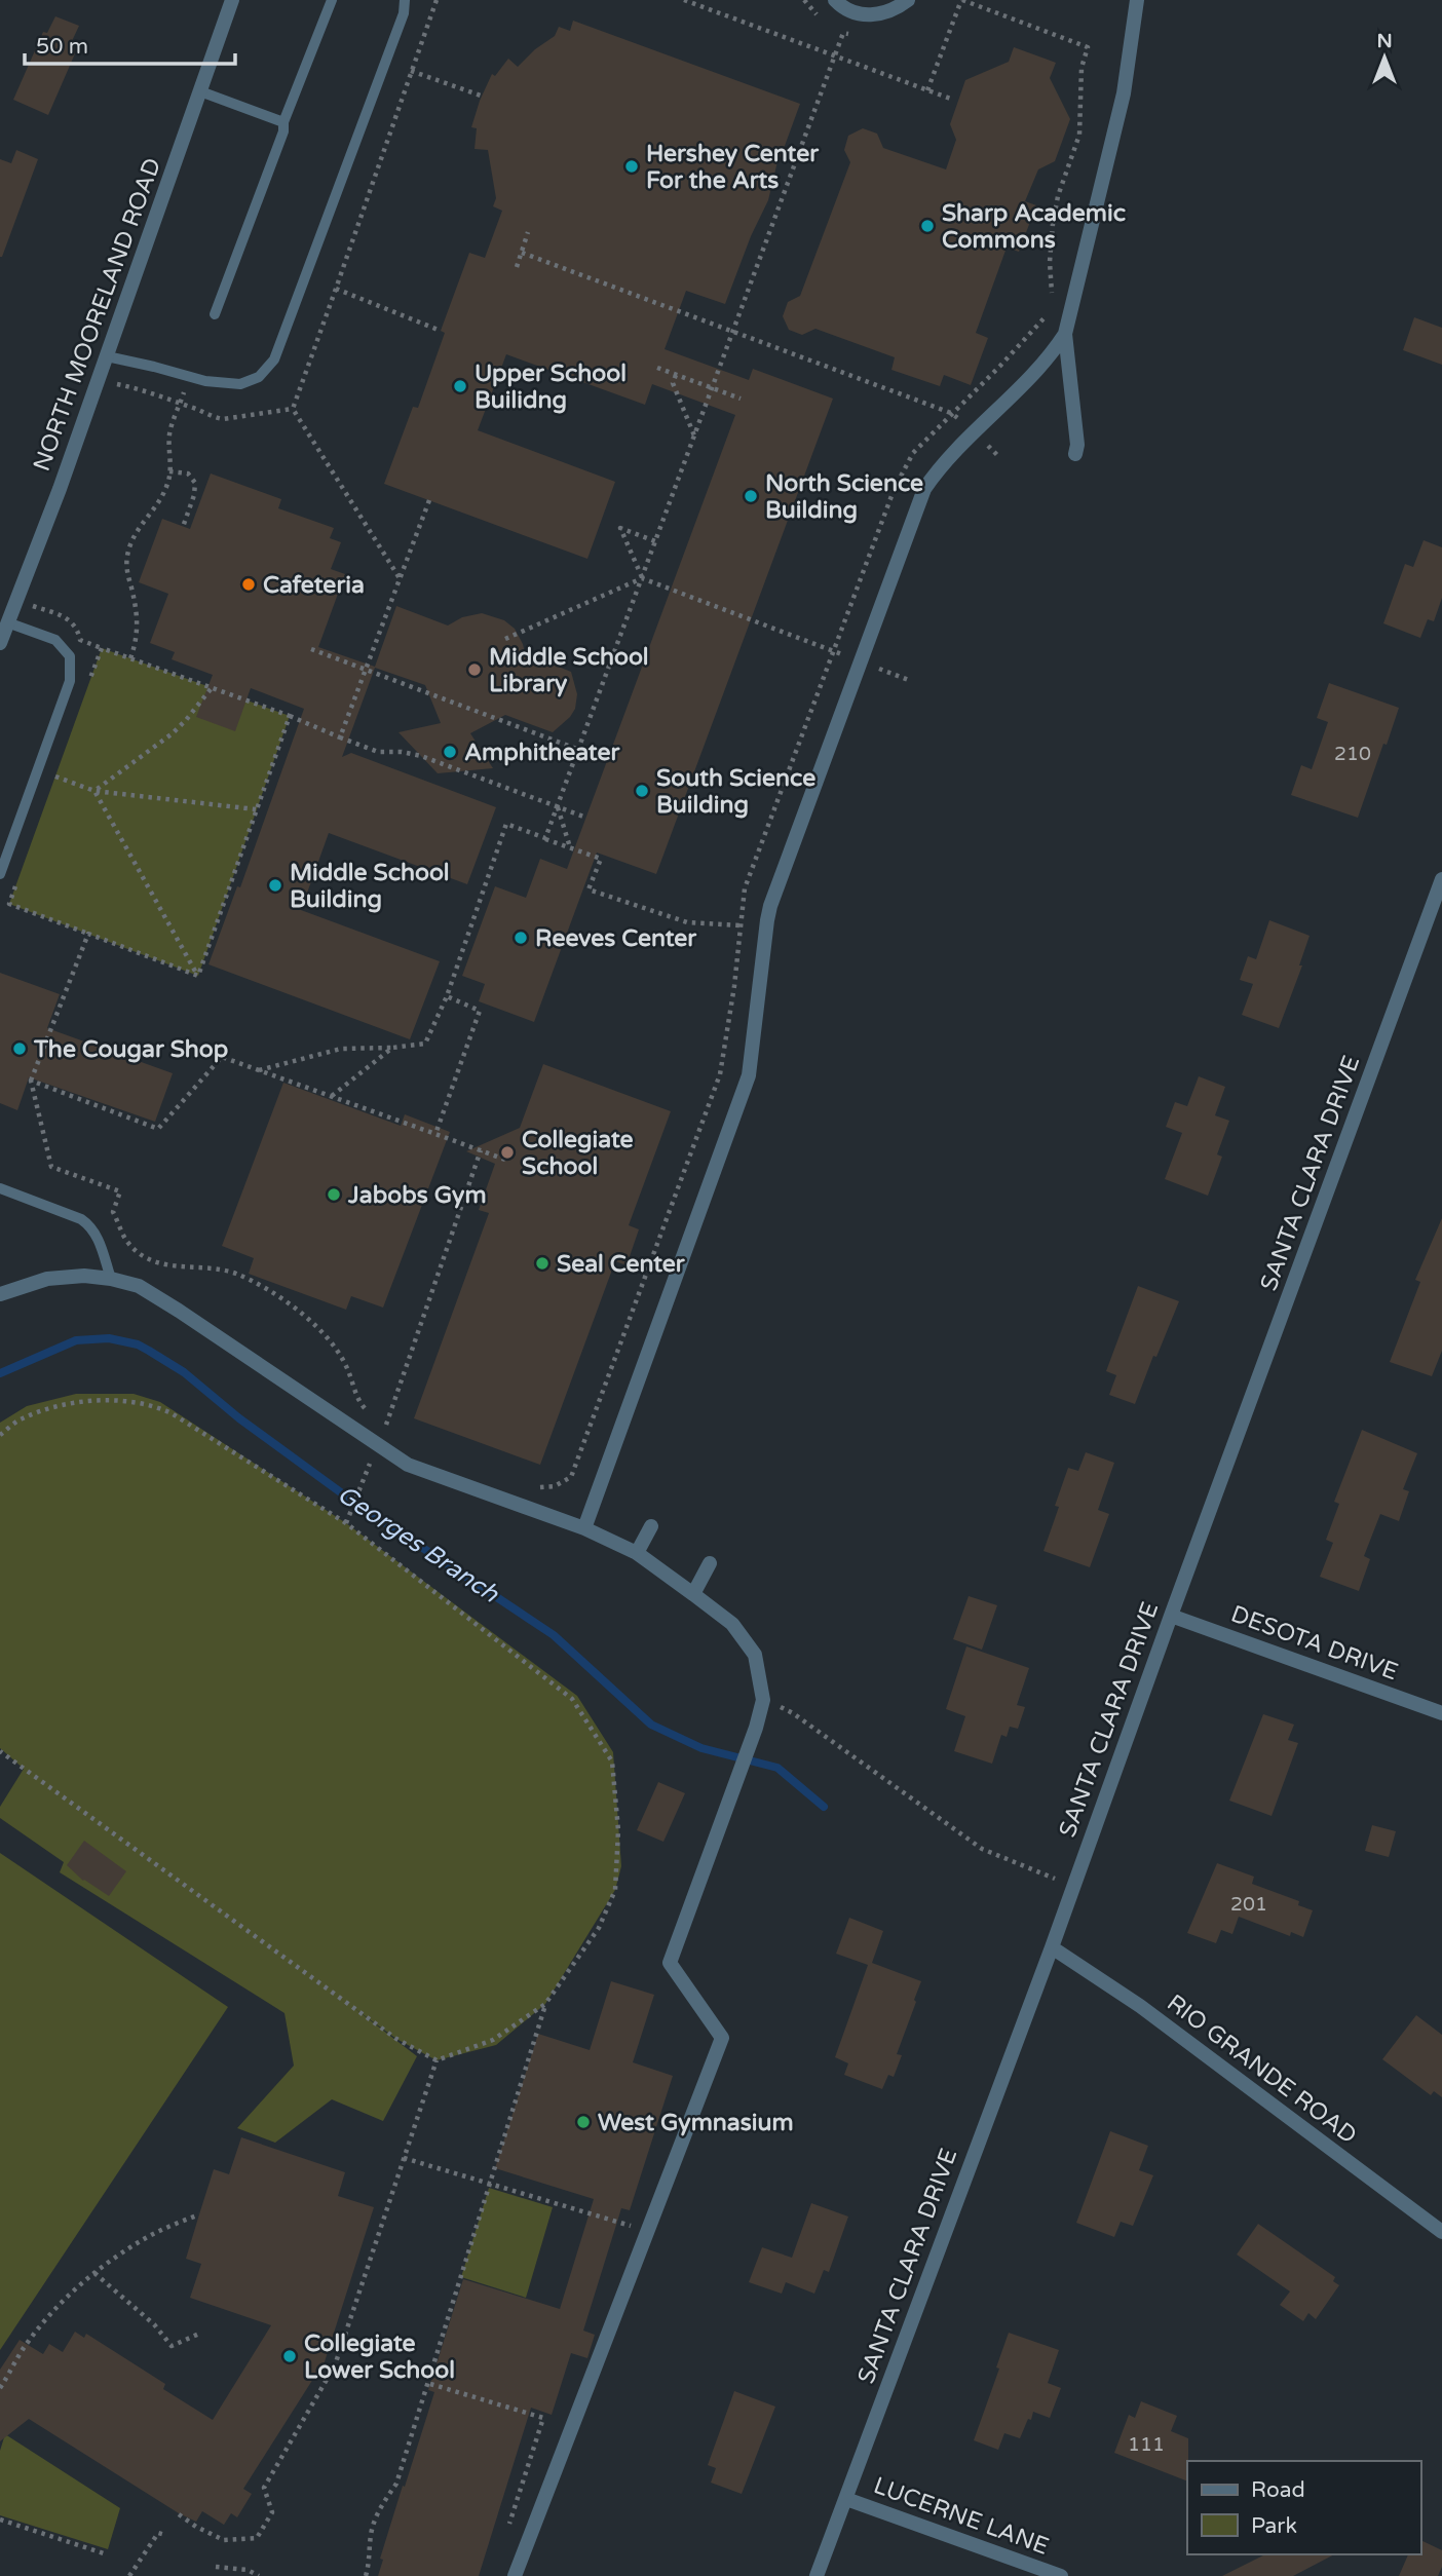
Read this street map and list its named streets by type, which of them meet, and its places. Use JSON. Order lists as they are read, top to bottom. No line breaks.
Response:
{"streets":{"street":["NORTH MOORELAND ROAD","SANTA CLARA DRIVE","DESOTA DRIVE","RIO GRANDE ROAD","LUCERNE LANE"]},"crossings":[["SANTA CLARA DRIVE","DESOTA DRIVE"],["SANTA CLARA DRIVE","RIO GRANDE ROAD"],["SANTA CLARA DRIVE","LUCERNE LANE"]],"water":["Georges Branch"],"places":["Hershey Center For the Arts","Sharp Academic Commons","Upper School Builidng","North Science Building","Cafeteria","Middle School Library","Amphitheater","South Science Building","Middle School Building","Reeves Center","The Cougar Shop","Collegiate School","Jabobs Gym","Seal Center","West Gymnasium","Collegiate Lower School"],"house_numbers":["210","201","111"],"legend":["Road","Park"],"scale_bar":"50 m","north":"top"}
